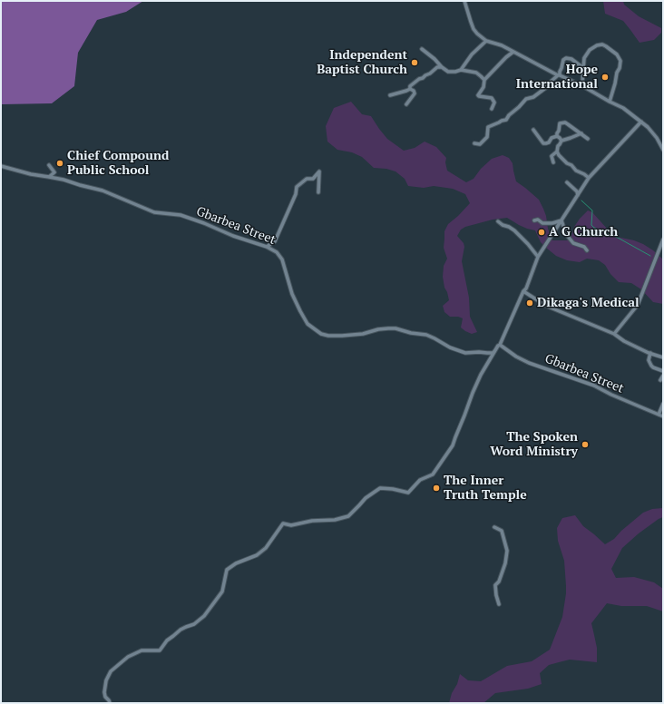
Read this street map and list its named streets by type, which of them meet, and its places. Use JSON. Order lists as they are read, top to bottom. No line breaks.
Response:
{"streets":{"street":["Gbarbea Street"]},"places":["Independent Baptist Church","Hope International","Chief Compound Public School","A G Church","Dikaga's Medical","The Spoken Word Ministry","The Inner Truth Temple"]}
